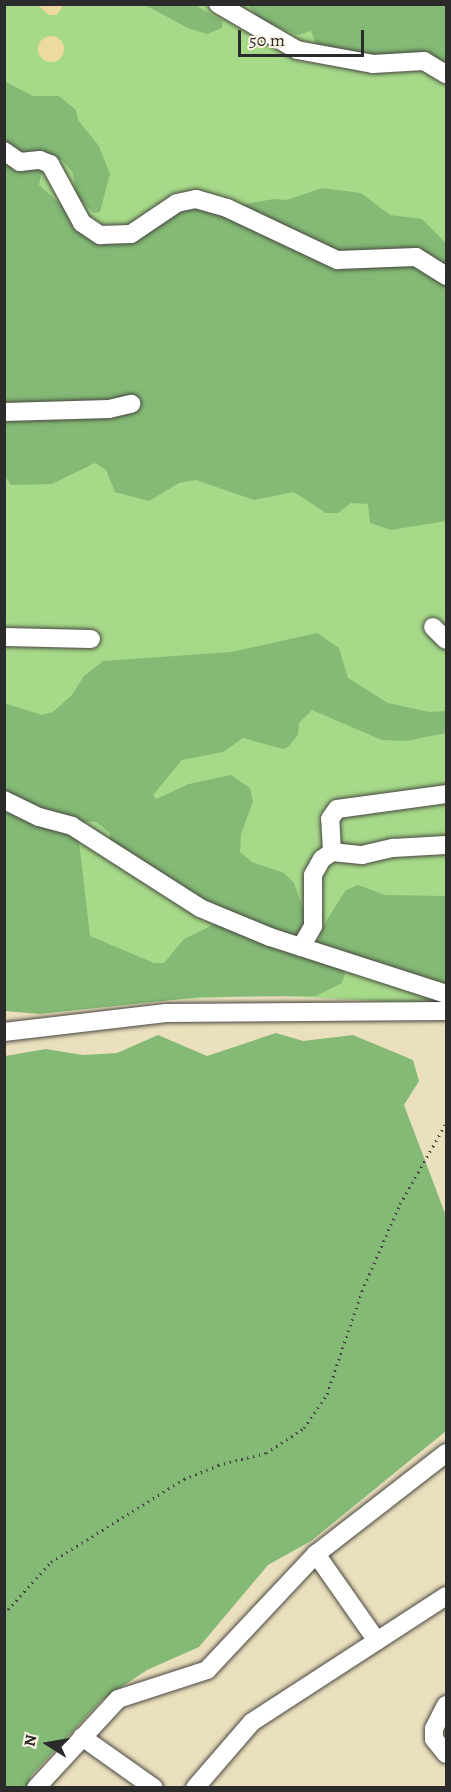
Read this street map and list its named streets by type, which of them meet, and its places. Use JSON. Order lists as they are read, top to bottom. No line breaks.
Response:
{"scale_bar":"50 m","north":"left"}
